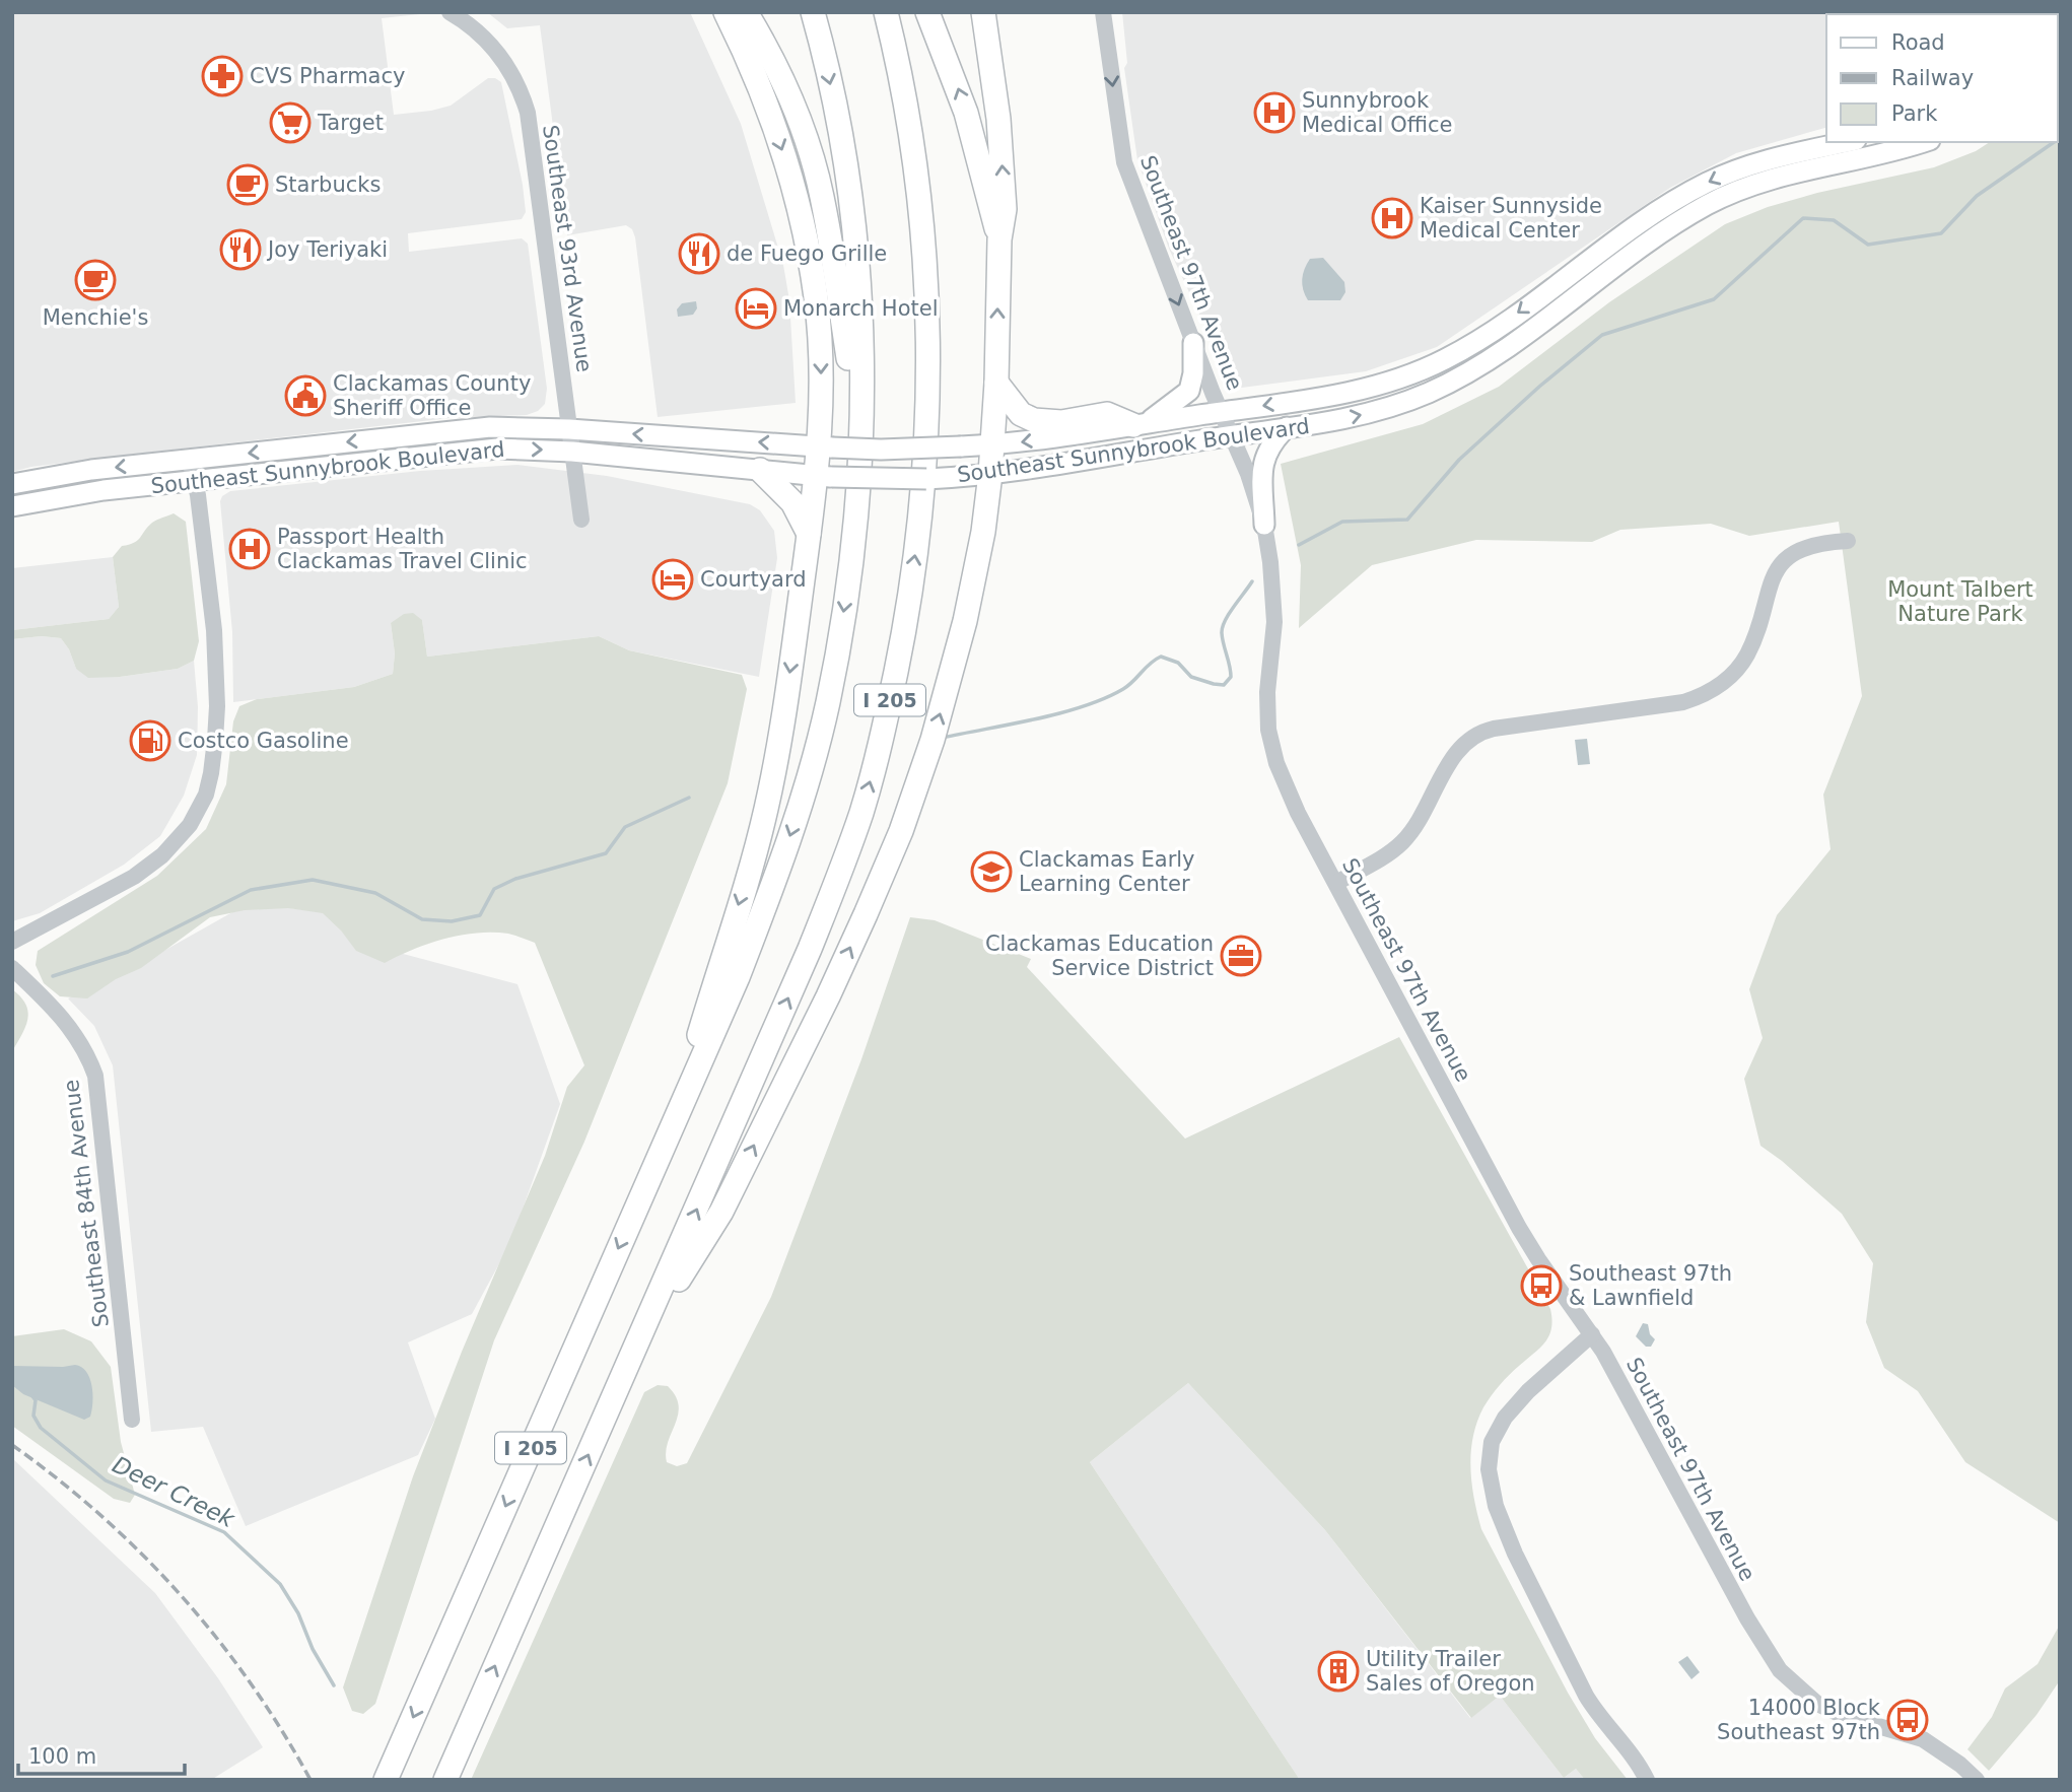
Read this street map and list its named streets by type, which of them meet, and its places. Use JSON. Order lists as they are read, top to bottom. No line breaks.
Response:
{"streets":{"highway":["I 205"],"main road":["Southeast Sunnybrook Boulevard"],"street":["Southeast 93rd Avenue","Southeast 97th Avenue","Southeast 84th Avenue"]},"crossings":[["Southeast 93rd Avenue","Southeast Sunnybrook Boulevard"],["Southeast 97th Avenue","Southeast Sunnybrook Boulevard"]],"water":["Deer Creek"],"parks":["Mount Talbert Nature Park"],"places":{"pharmacy":["CVS Pharmacy"],"hospital":["Sunnybrook Medical Office","Kaiser Sunnyside Medical Center","Passport Health Clackamas Travel Clinic"],"supermarket":["Target"],"cafe":["Starbucks","Menchie's"],"restaurant":["Joy Teriyaki","de Fuego Grille"],"hotel":["Monarch Hotel","Courtyard"],"public building":["Clackamas County Sheriff Office"],"fuel station":["Costco Gasoline"],"school or university":["Clackamas Early Learning Center"],"office":["Clackamas Education Service District"],"bus stop":["Southeast 97th & Lawnfield","14000 Block Southeast 97th"],"building":["Utility Trailer Sales of Oregon"]},"legend":["Road","Railway","Park"],"scale_bar":"100 m"}
